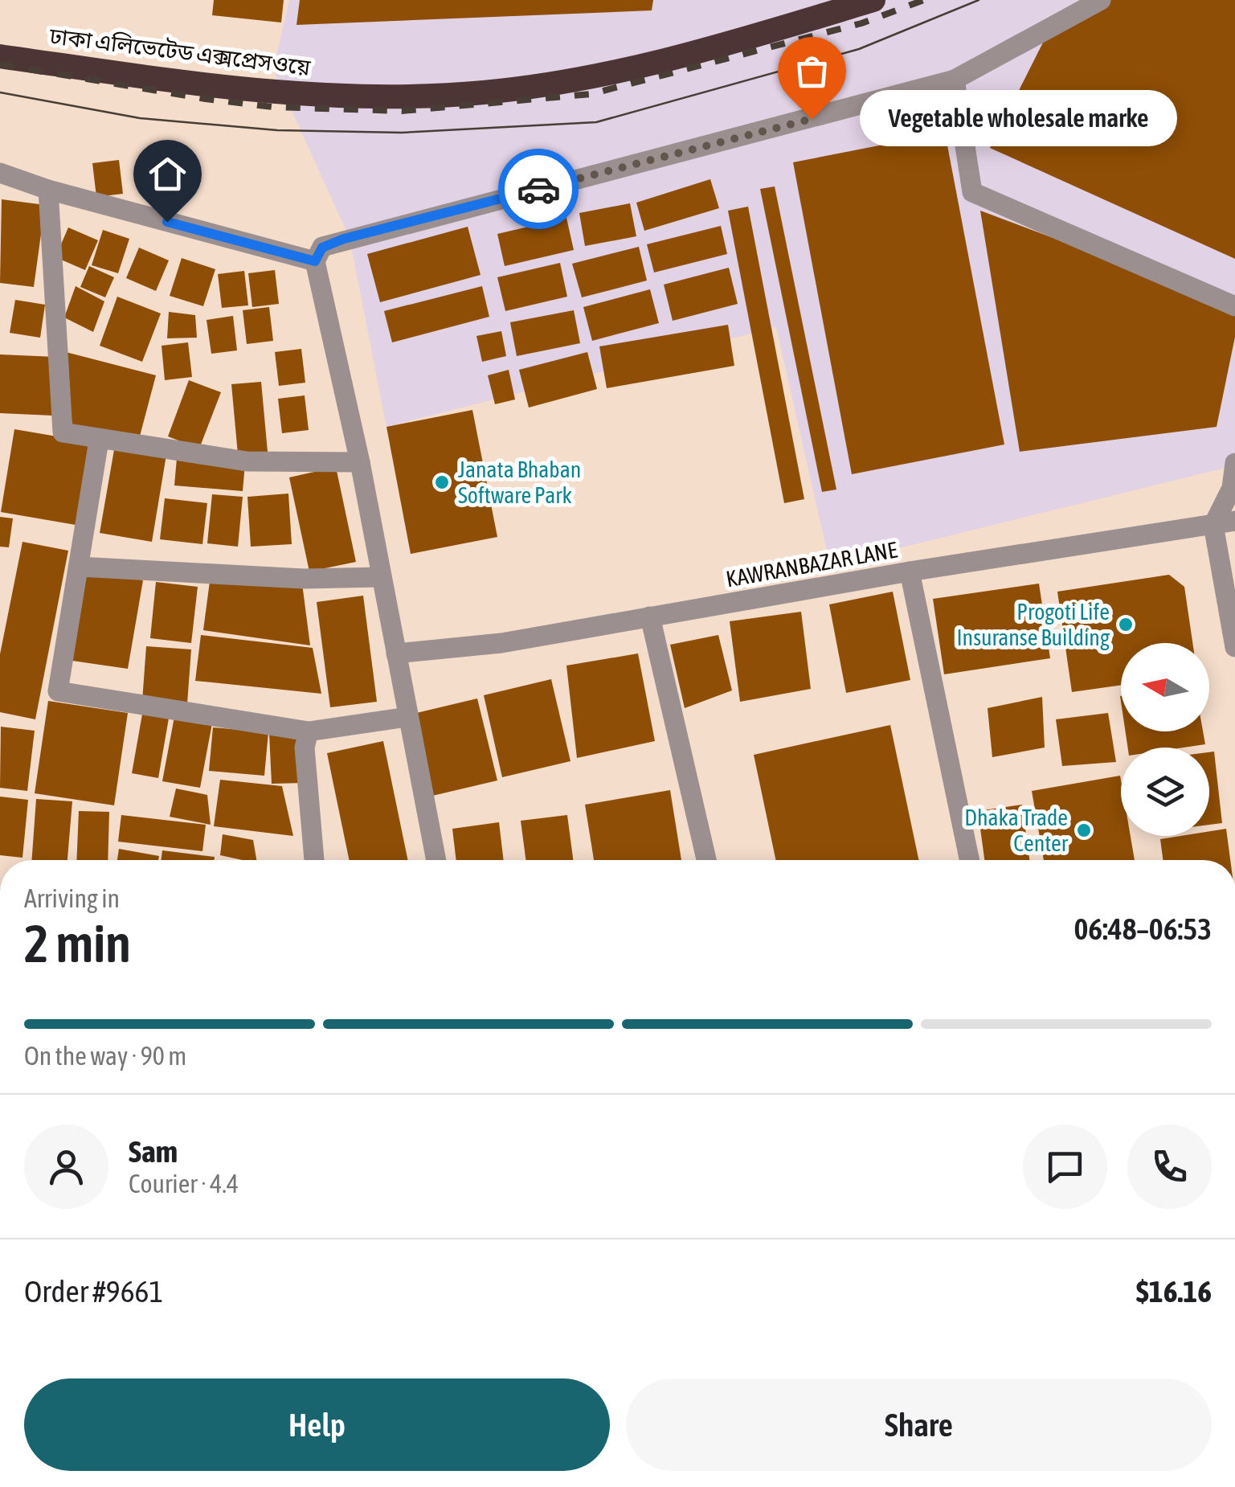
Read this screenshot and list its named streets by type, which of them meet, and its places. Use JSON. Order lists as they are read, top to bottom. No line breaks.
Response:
{"streets":{"highway":["ঢাকা এলিভেটেড এক্সপ্রেসওয়ে"],"street":["KAWRANBAZAR LANE"]},"places":["Vegetable wholesale marke","Janata Bhaban Software Park","Progoti Life Insuranse Building","Dhaka Trade Center"],"north":"left","page":{"bubble":"Vegetable wholesale marke","heading":["2 min","Arriving in","06:48–06:53"],"panel":["Sam","Courier · 4.4","Order #9661","$16.16"],"bar":"On the way · 90 m","buttons":["Help","Share"]}}
